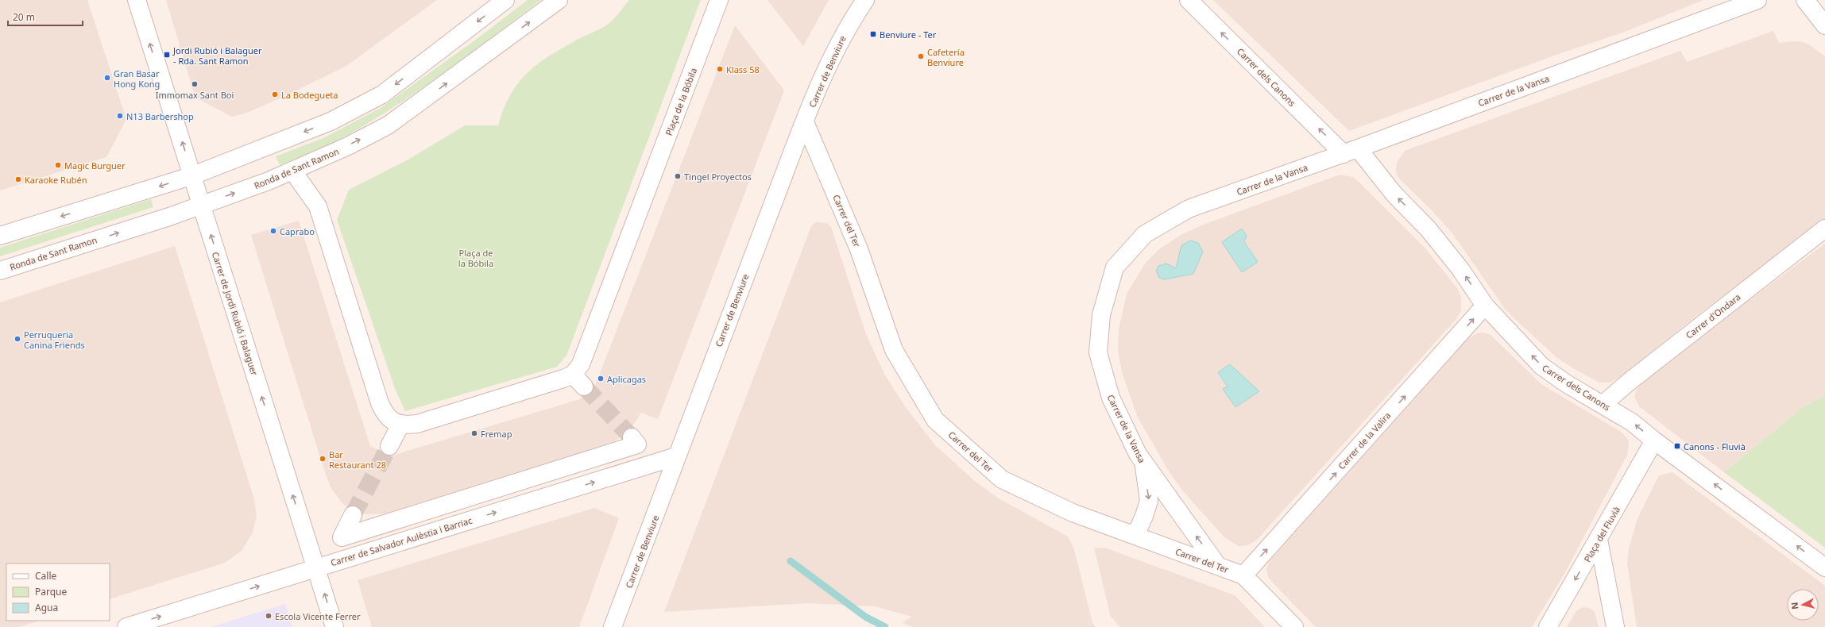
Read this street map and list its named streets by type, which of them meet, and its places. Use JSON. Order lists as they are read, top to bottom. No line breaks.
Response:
{"streets":{"street":["Carrer de Benviure","Carrer dels Canons","Carrer de la Vansa","Plaça de la Bóbila","Ronda de Sant Ramon","Carrer del Ter","Carrer de Jordi Rubió i Balaguer","Carrer d'Ondara","Carrer de la Valira","Plaça del Fluvià","Carrer de Salvador Aulèstia i Barriac"]},"crossings":[["Carrer de Benviure","Carrer del Ter"],["Carrer de Benviure","Carrer de Salvador Aulèstia i Barriac"],["Carrer dels Canons","Carrer de la Vansa"],["Carrer dels Canons","Carrer d'Ondara"],["Carrer dels Canons","Carrer de la Valira"],["Carrer dels Canons","Plaça del Fluvià"],["Carrer de la Vansa","Carrer del Ter"],["Ronda de Sant Ramon","Carrer de Jordi Rubió i Balaguer"],["Carrer del Ter","Carrer de la Valira"],["Carrer de Jordi Rubió i Balaguer","Carrer de Salvador Aulèstia i Barriac"]],"one_way":["Carrer dels Canons","Carrer de la Valira","Plaça del Fluvià","Carrer de Salvador Aulèstia i Barriac"],"parks":["Plaça de la Bóbila"],"places":{"transit":["Benviure - Ter","Jordi Rubió i Balaguer - Rda. Sant Ramon","Canons - Fluvià"],"other":["Cafetería Benviure","Klass 58","Gran Basar Hong Kong","Immomax Sant Boi","La Bodegueta","N13 Barbershop","Magic Burguer","Tingel Proyectos","Karaoke Rubén","Caprabo","Perruqueria Canina Friends","Aplicagas","Fremap","Bar Restaurant 28","Escola Vicente Ferrer"]},"legend":["Calle","Parque","Agua"],"scale_bar":"20 m","north":"left"}
